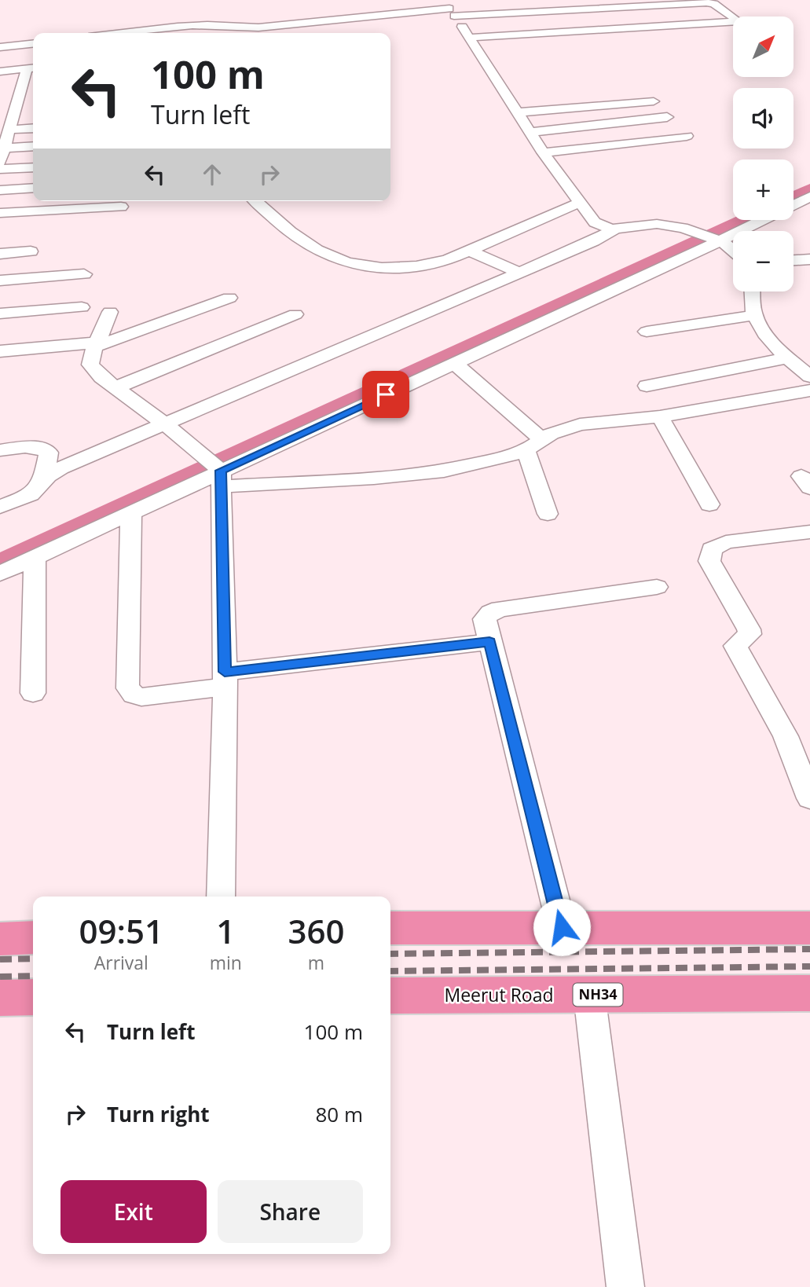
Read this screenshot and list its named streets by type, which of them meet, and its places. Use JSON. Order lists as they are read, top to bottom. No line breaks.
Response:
{"streets":{"highway":["NH34","Meerut Road"]},"north":"top right","page":{"map_buttons":["+","−"],"turn":["100 m","Turn left"],"eta":["09:51","Arrival","1","min","360","m"],"list":[{"name":"Turn left","value":"100 m"},{"name":"Turn right","value":"80 m"}],"buttons":["Exit","Share"]}}
